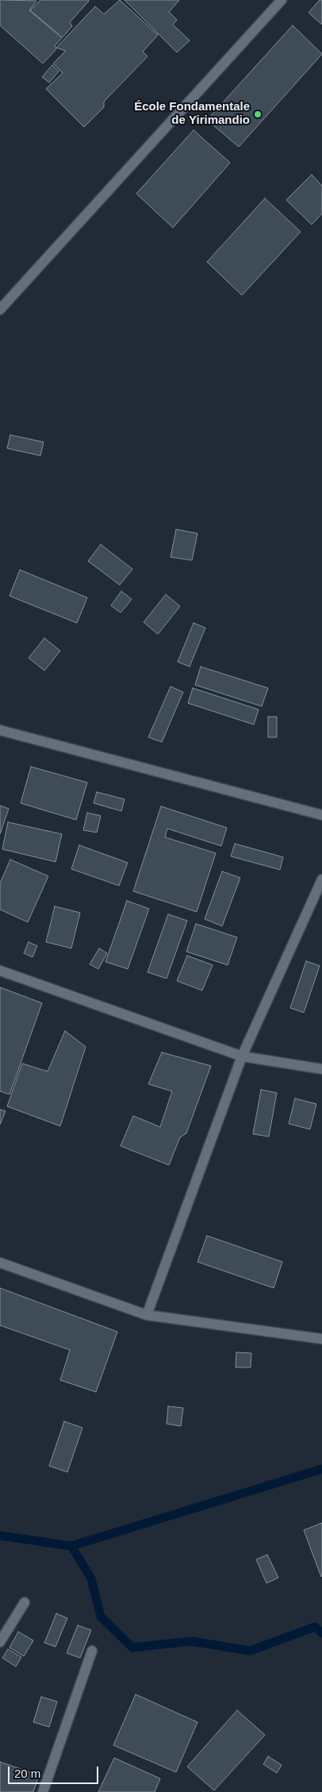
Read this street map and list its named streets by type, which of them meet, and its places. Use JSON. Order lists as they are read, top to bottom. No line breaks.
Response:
{"places":["École Fondamentale de Yirimandio"],"scale_bar":"20 m"}
